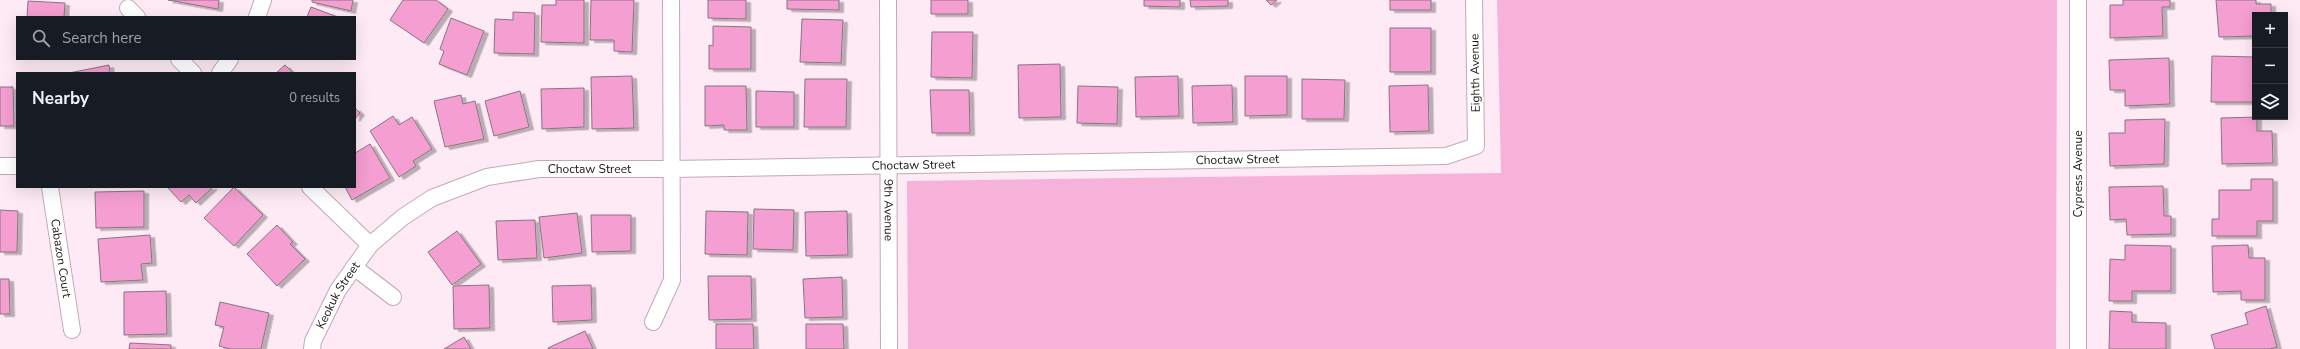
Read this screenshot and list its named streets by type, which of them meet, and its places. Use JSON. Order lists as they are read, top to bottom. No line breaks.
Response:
{"streets":{"street":["Eighth Avenue","Choctaw Street","Cypress Avenue","9th Avenue","Cabazon Court","Keokuk Street"]},"crossings":[["Eighth Avenue","Choctaw Street"],["Choctaw Street","9th Avenue"],["Choctaw Street","Keokuk Street"]],"page":{"map_buttons":["+","−"],"search":"Search here","heading":["Nearby","0 results"]}}
